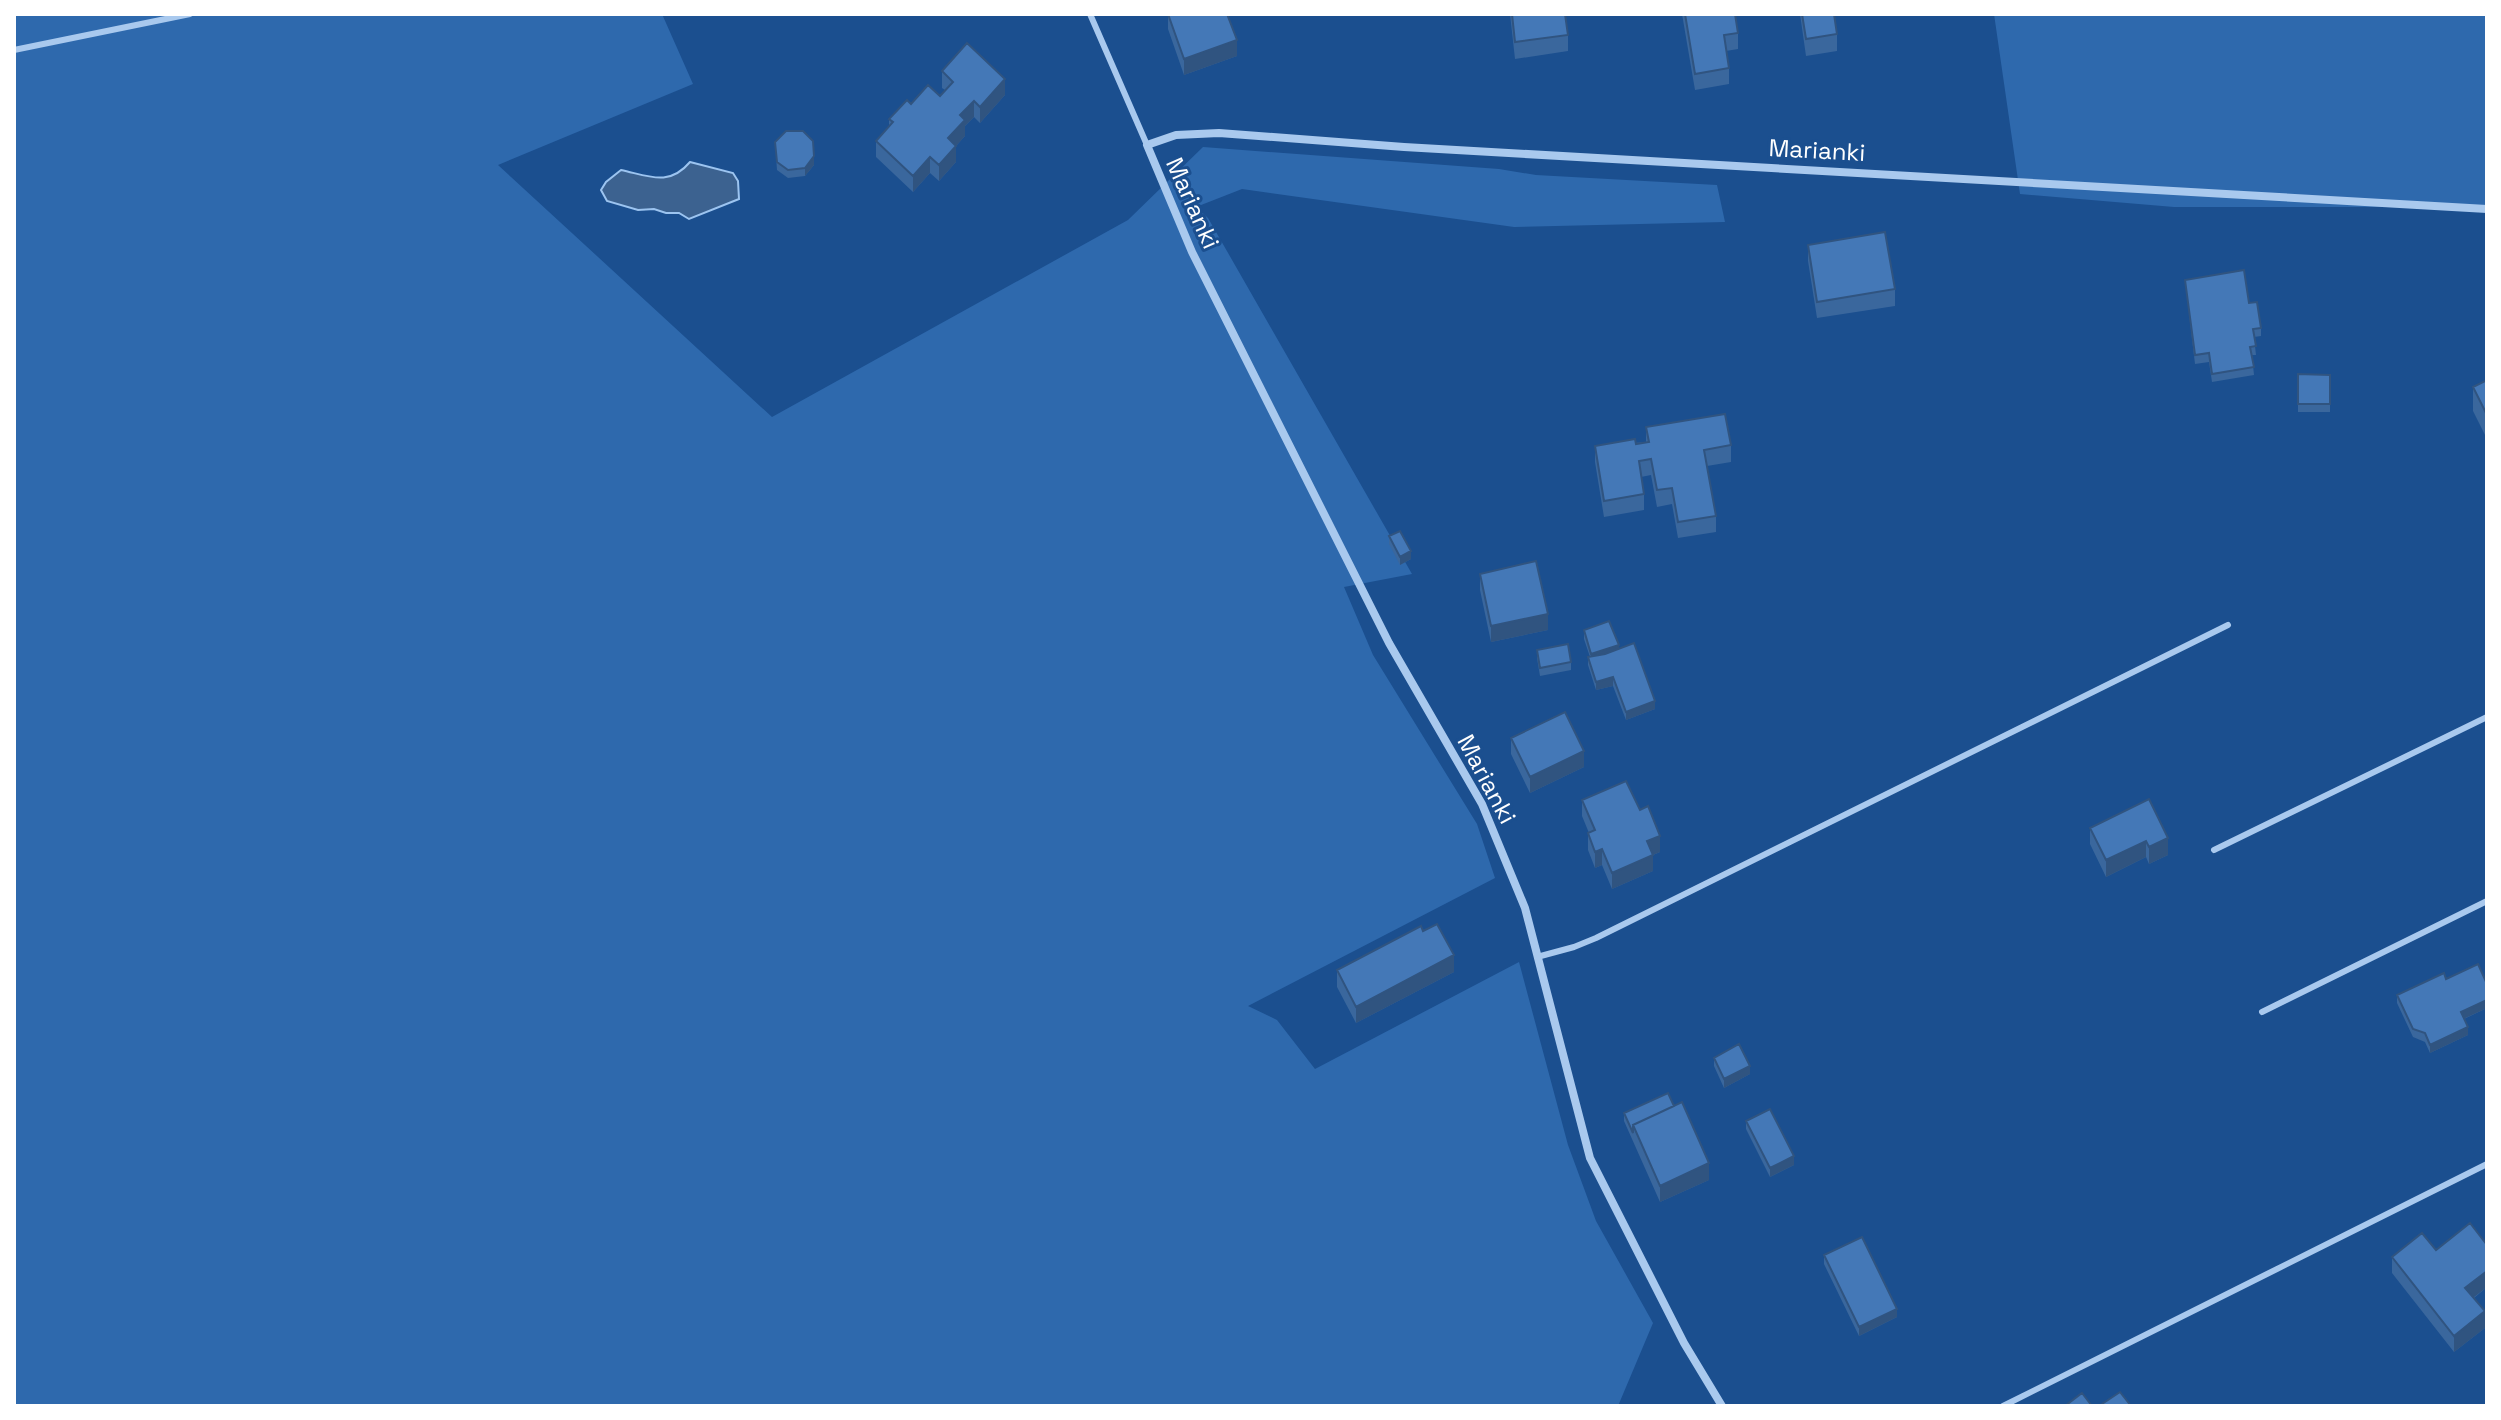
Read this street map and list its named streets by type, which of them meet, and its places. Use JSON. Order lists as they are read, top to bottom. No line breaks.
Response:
{"streets":{"street":["Marianki"]}}
